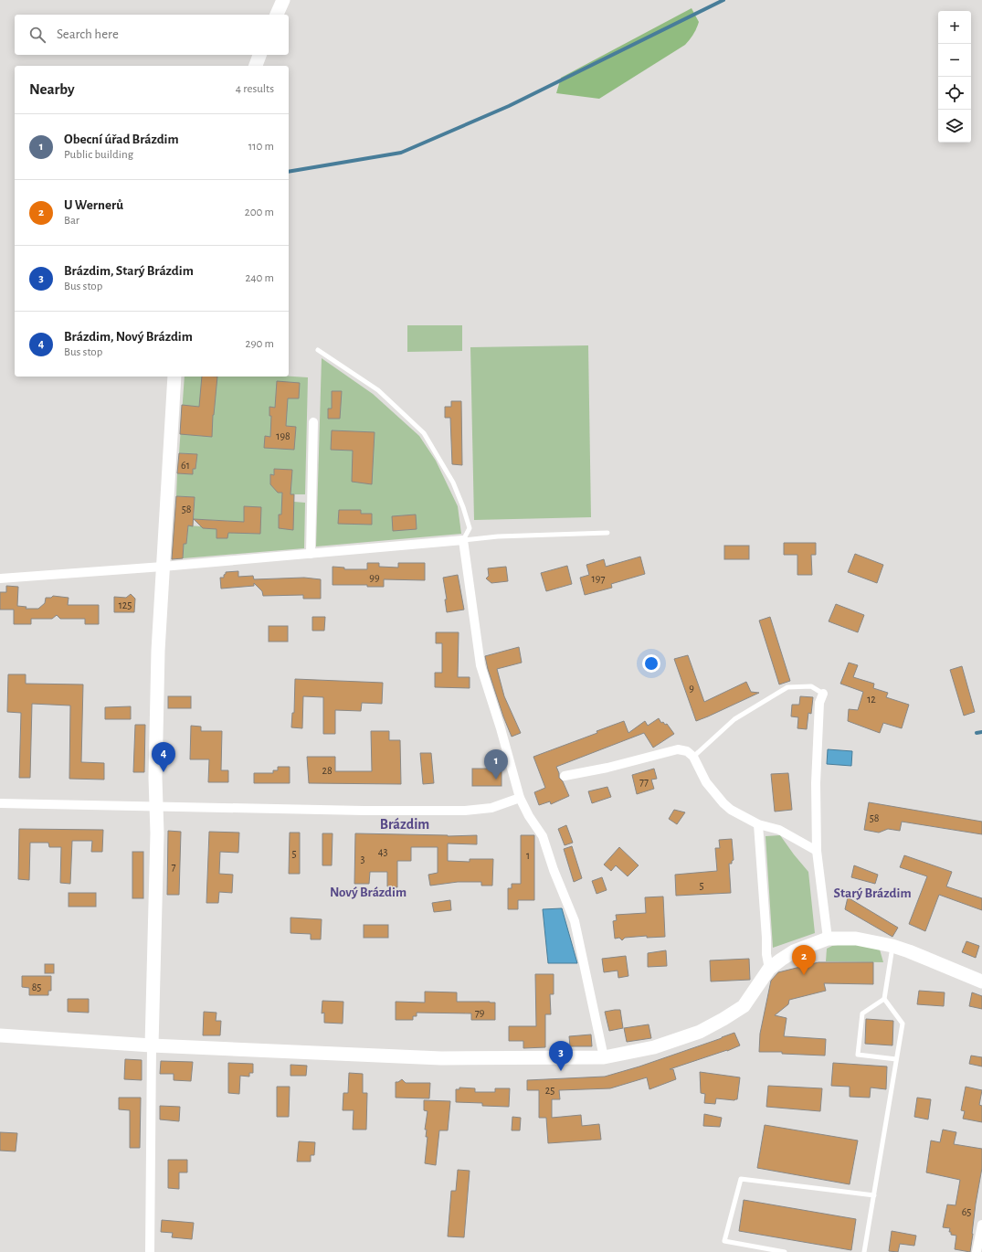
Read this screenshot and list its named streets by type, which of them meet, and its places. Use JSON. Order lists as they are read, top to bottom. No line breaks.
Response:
{"districts":["Brázdim","Nový Brázdim","Starý Brázdim"],"house_numbers":["198","61","58","99","197","125","9","12","28","77","58","43","5","1","3","7","5","85","79","25","65"],"page":{"map_buttons":["+","−"],"search":"Search here","heading":["Nearby","4 results"],"list":[{"mark":"1","name":"Obecní úřad Brázdim","note":"Public building","value":"110 m"},{"mark":"2","name":"U Wernerů","note":"Bar","value":"200 m"},{"mark":"3","name":"Brázdim, Starý Brázdim","note":"Bus stop","value":"240 m"},{"mark":"4","name":"Brázdim, Nový Brázdim","note":"Bus stop","value":"290 m"}],"pins":["4","1","2","3"]}}
